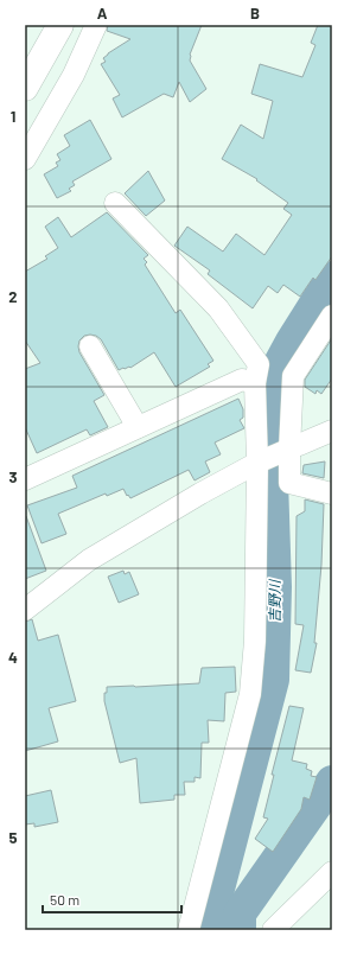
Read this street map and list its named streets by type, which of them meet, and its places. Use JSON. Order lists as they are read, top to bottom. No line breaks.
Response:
{"water":["吉野川"],"scale_bar":"50 m","grid":{"columns":["A","B"],"rows":["1","2","3","4","5"]}}
